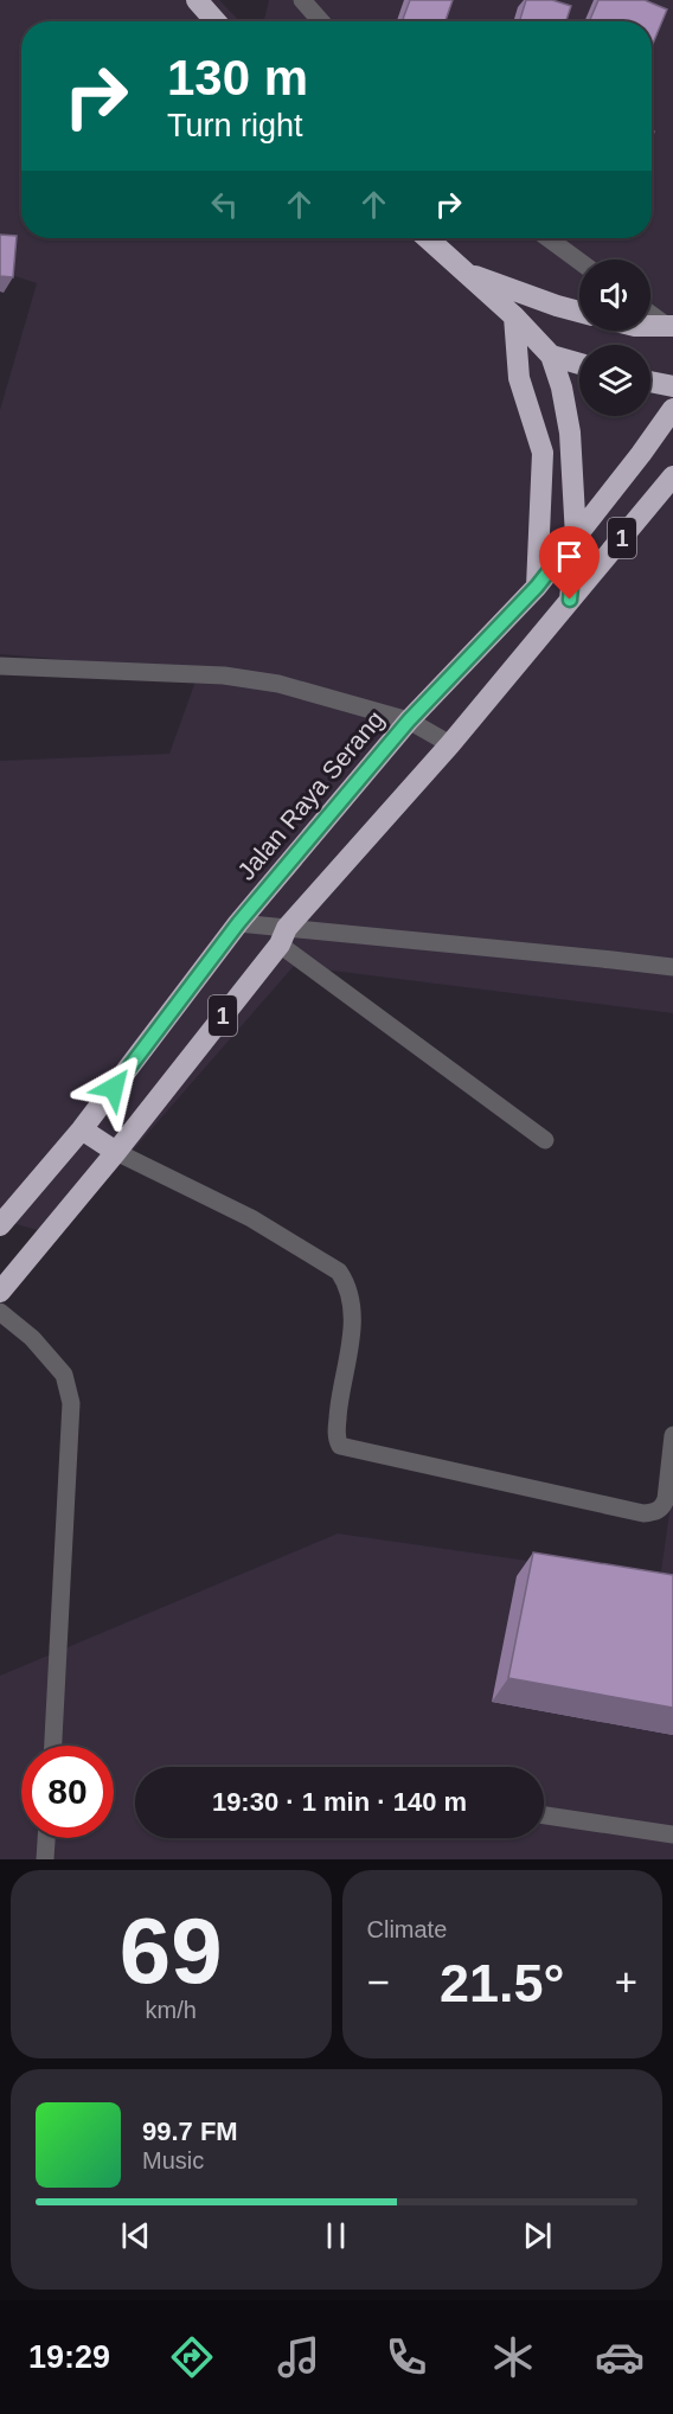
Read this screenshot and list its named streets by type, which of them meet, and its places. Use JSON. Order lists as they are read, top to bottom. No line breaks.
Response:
{"streets":{"highway":["1","Jalan Raya Serang"]},"page":{"turn":["130 m","Turn right"],"limit":"80","trip":"19:30 · 1 min · 140 m","tile":[["69","km/h"],"Climate"],"heat":["−","21.5°","+"],"song":["99.7 FM","Music"],"tabs":"19:29"}}
